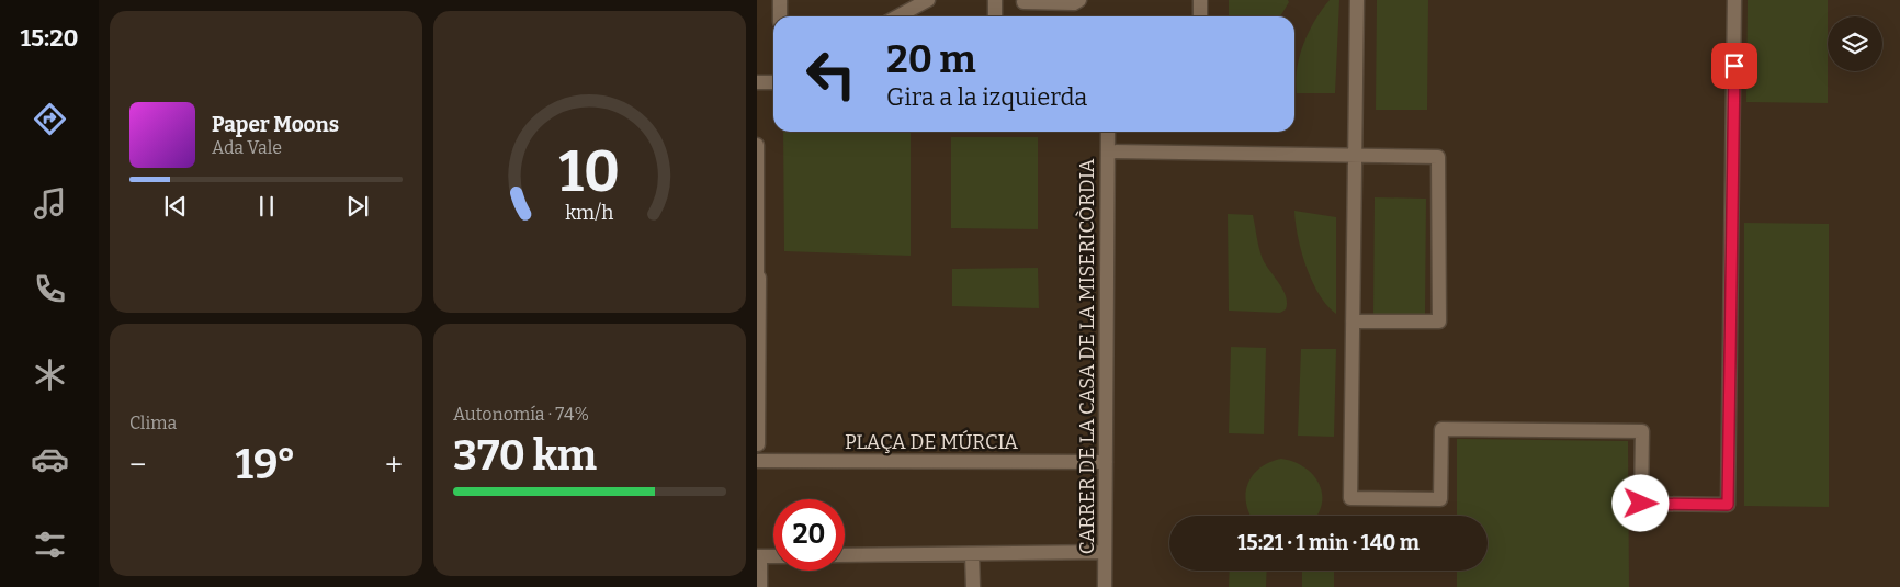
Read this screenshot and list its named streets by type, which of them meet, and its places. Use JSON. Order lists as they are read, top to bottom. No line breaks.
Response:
{"streets":{"street":["CARRER DE LA CASA DE LA MISERICÒRDIA","PLAÇA DE MÚRCIA"]},"crossings":[["CARRER DE LA CASA DE LA MISERICÒRDIA","PLAÇA DE MÚRCIA"]],"page":{"tabs":"15:20","turn":["20 m","Gira a la izquierda"],"song":["Paper Moons","Ada Vale"],"tile":["Clima",["Autonomía · 74%","370 km"]],"heat":["−","19°","+"],"limit":"20","trip":"15:21 · 1 min · 140 m","gauge":["10","km/h"]}}
